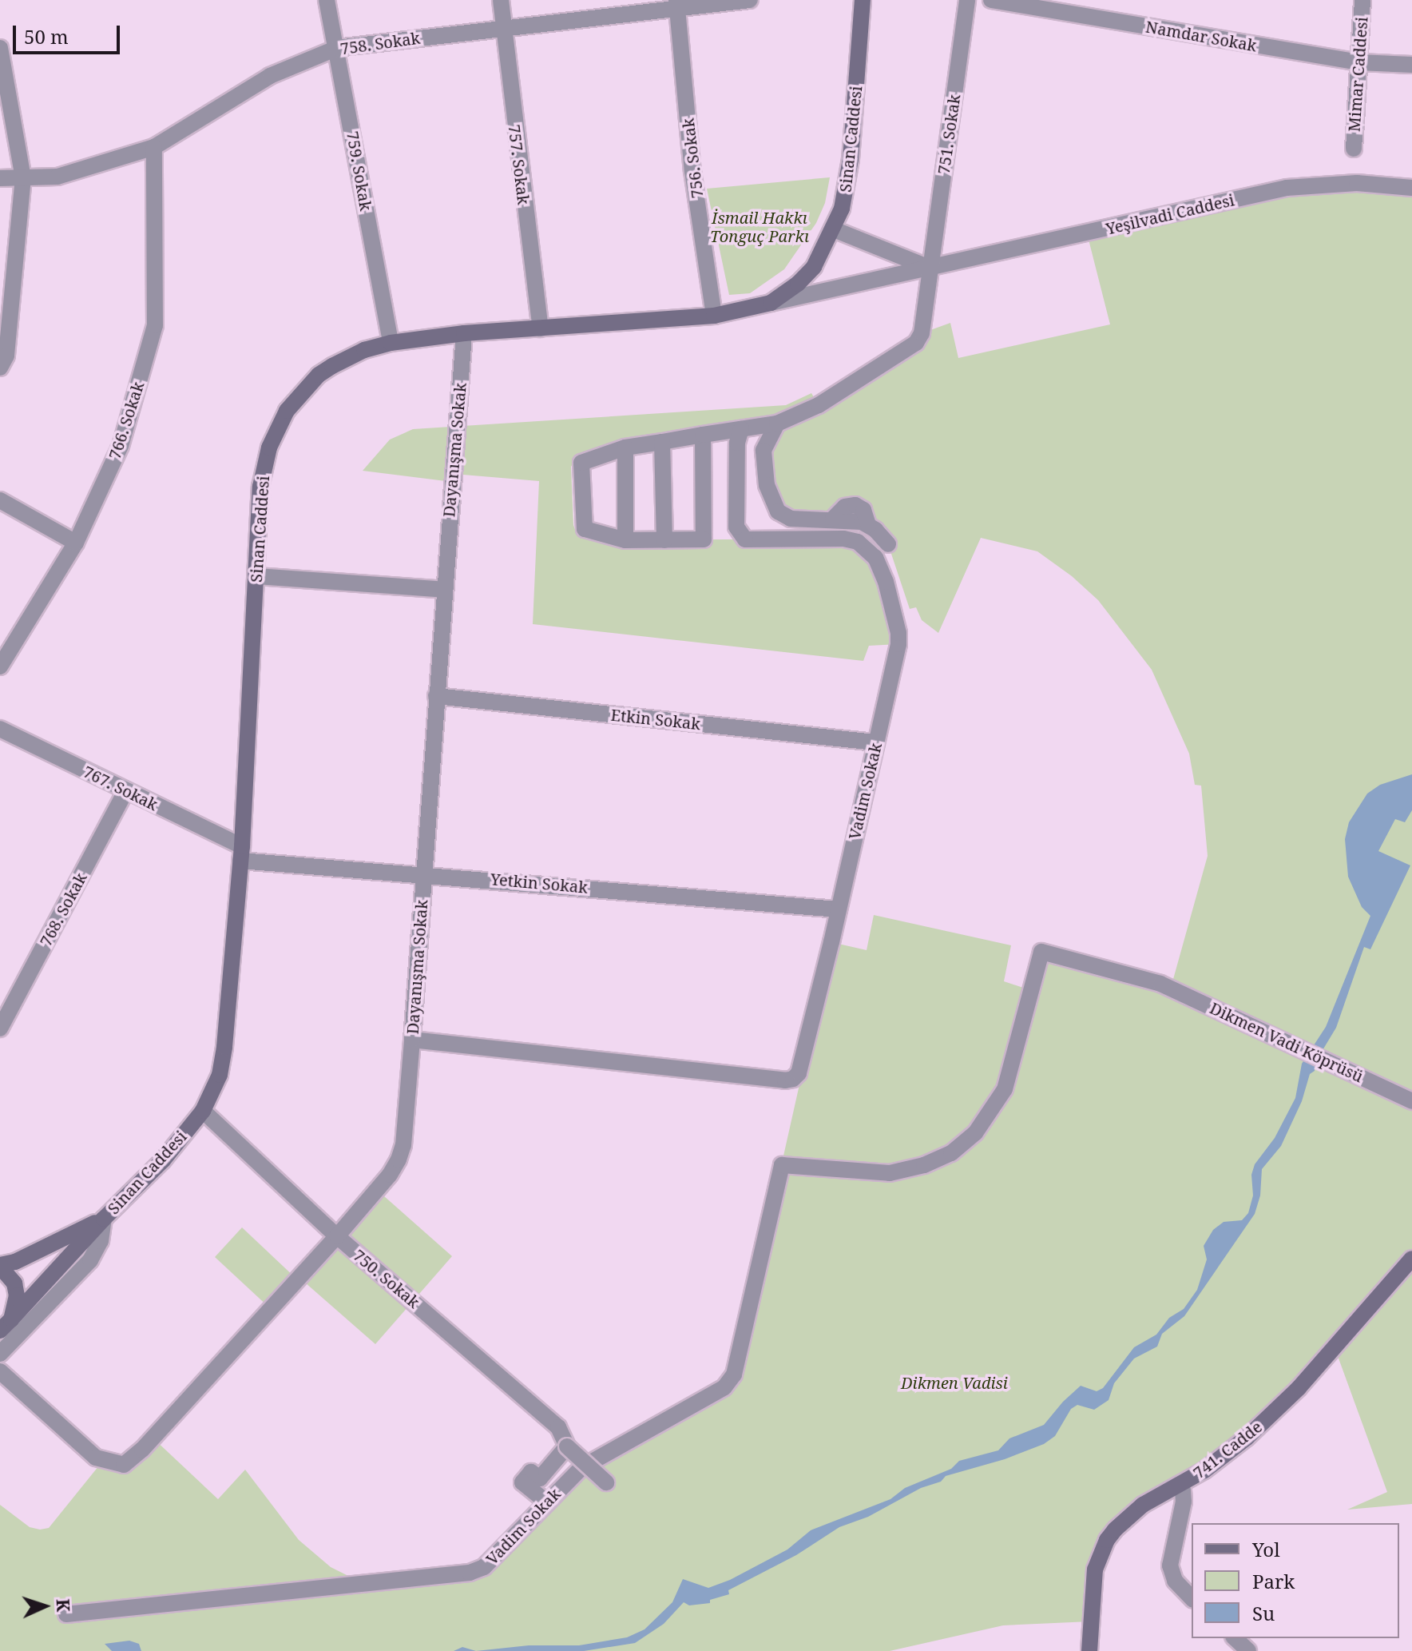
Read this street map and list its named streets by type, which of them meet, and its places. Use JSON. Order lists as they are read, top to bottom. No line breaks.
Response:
{"streets":{"main road":["Sinan Caddesi","741. Cadde"],"street":["Namdar Sokak","758. Sokak","Mimar Caddesi","751. Sokak","756. Sokak","757. Sokak","759. Sokak","Yeşilvadi Caddesi","766. Sokak","Dayanışma Sokak","Etkin Sokak","767. Sokak","Vadim Sokak","Yetkin Sokak","768. Sokak","Dikmen Vadi Köprüsü","750. Sokak"]},"crossings":[["Namdar Sokak","Mimar Caddesi"],["758. Sokak","756. Sokak"],["758. Sokak","757. Sokak"],["758. Sokak","759. Sokak"],["758. Sokak","766. Sokak"],["751. Sokak","Yeşilvadi Caddesi"],["751. Sokak","Vadim Sokak"],["Sinan Caddesi","756. Sokak"],["Sinan Caddesi","757. Sokak"],["Sinan Caddesi","759. Sokak"],["Sinan Caddesi","Yeşilvadi Caddesi"],["Sinan Caddesi","Dayanışma Sokak"],["Sinan Caddesi","767. Sokak"],["Sinan Caddesi","Yetkin Sokak"],["Sinan Caddesi","750. Sokak"],["Dayanışma Sokak","Etkin Sokak"],["Dayanışma Sokak","Vadim Sokak"],["Dayanışma Sokak","Yetkin Sokak"],["Dayanışma Sokak","750. Sokak"],["Etkin Sokak","Vadim Sokak"],["767. Sokak","Yetkin Sokak"],["767. Sokak","768. Sokak"],["Vadim Sokak","Yetkin Sokak"],["Vadim Sokak","Dikmen Vadi Köprüsü"]],"parks":["İsmail Hakkı Tonguç Parkı","Dikmen Vadisi"],"legend":["Yol","Park","Su"],"scale_bar":"50 m","north":"right"}
